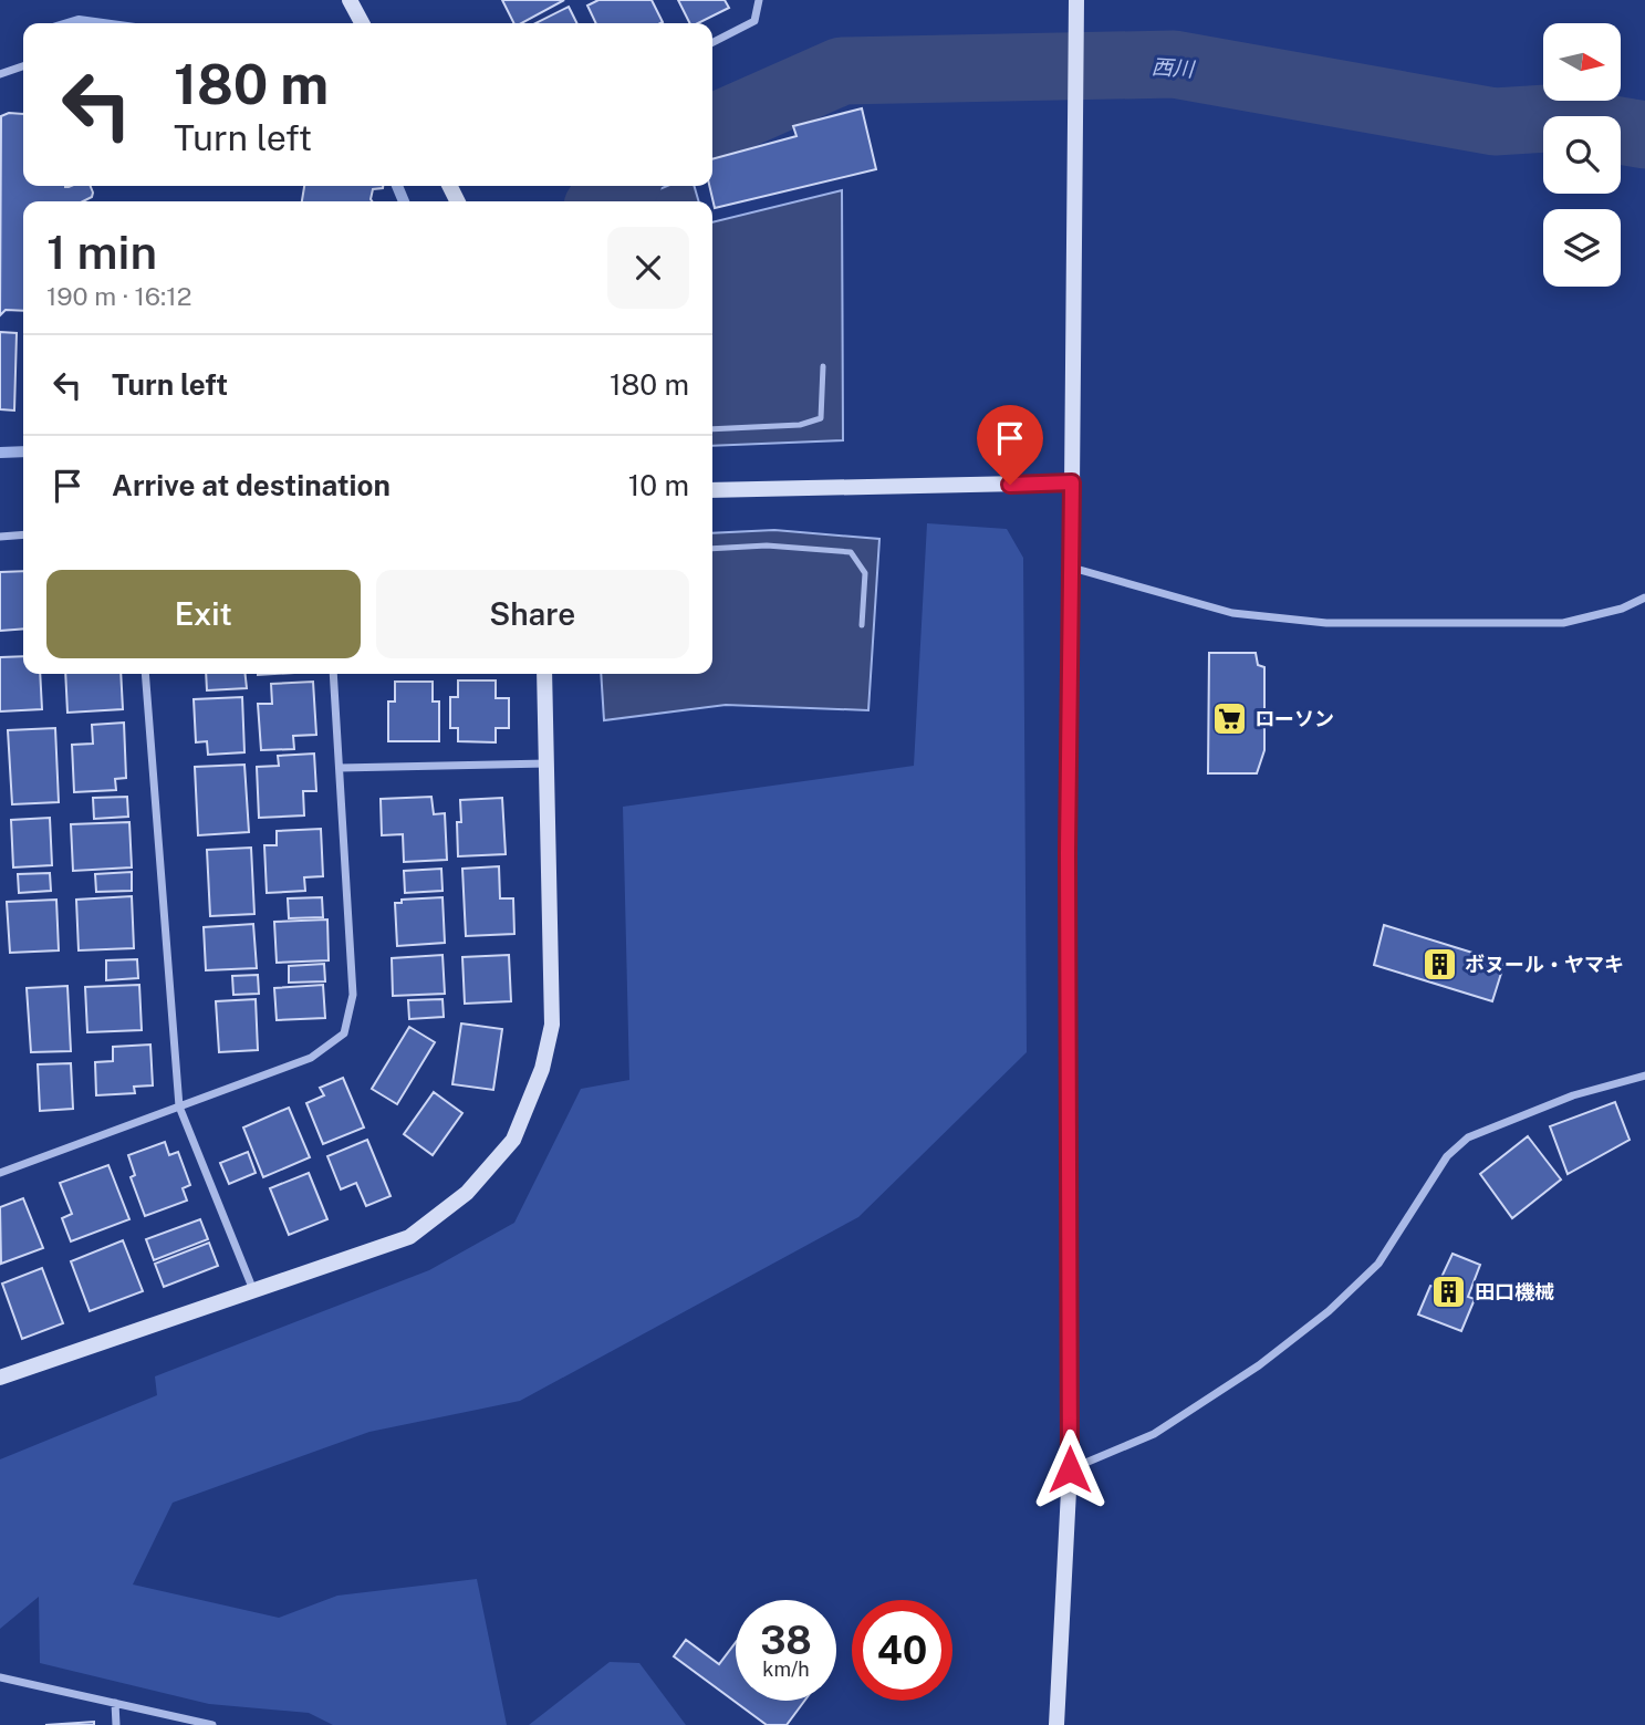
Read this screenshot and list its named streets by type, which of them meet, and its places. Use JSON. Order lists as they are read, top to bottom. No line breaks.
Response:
{"water":["西川"],"places":{"supermarket":["ローソン"],"building":["ボヌール・ヤマキ","田口機械"]},"north":"right","page":{"turn":["180 m","Turn left"],"heading":["1 min","190 m · 16:12"],"list":[{"name":"Turn left","value":"180 m"},{"name":"Arrive at destination","value":"10 m"}],"buttons":["Exit","Share"],"speed":"38 km/h","limit":"40"}}
